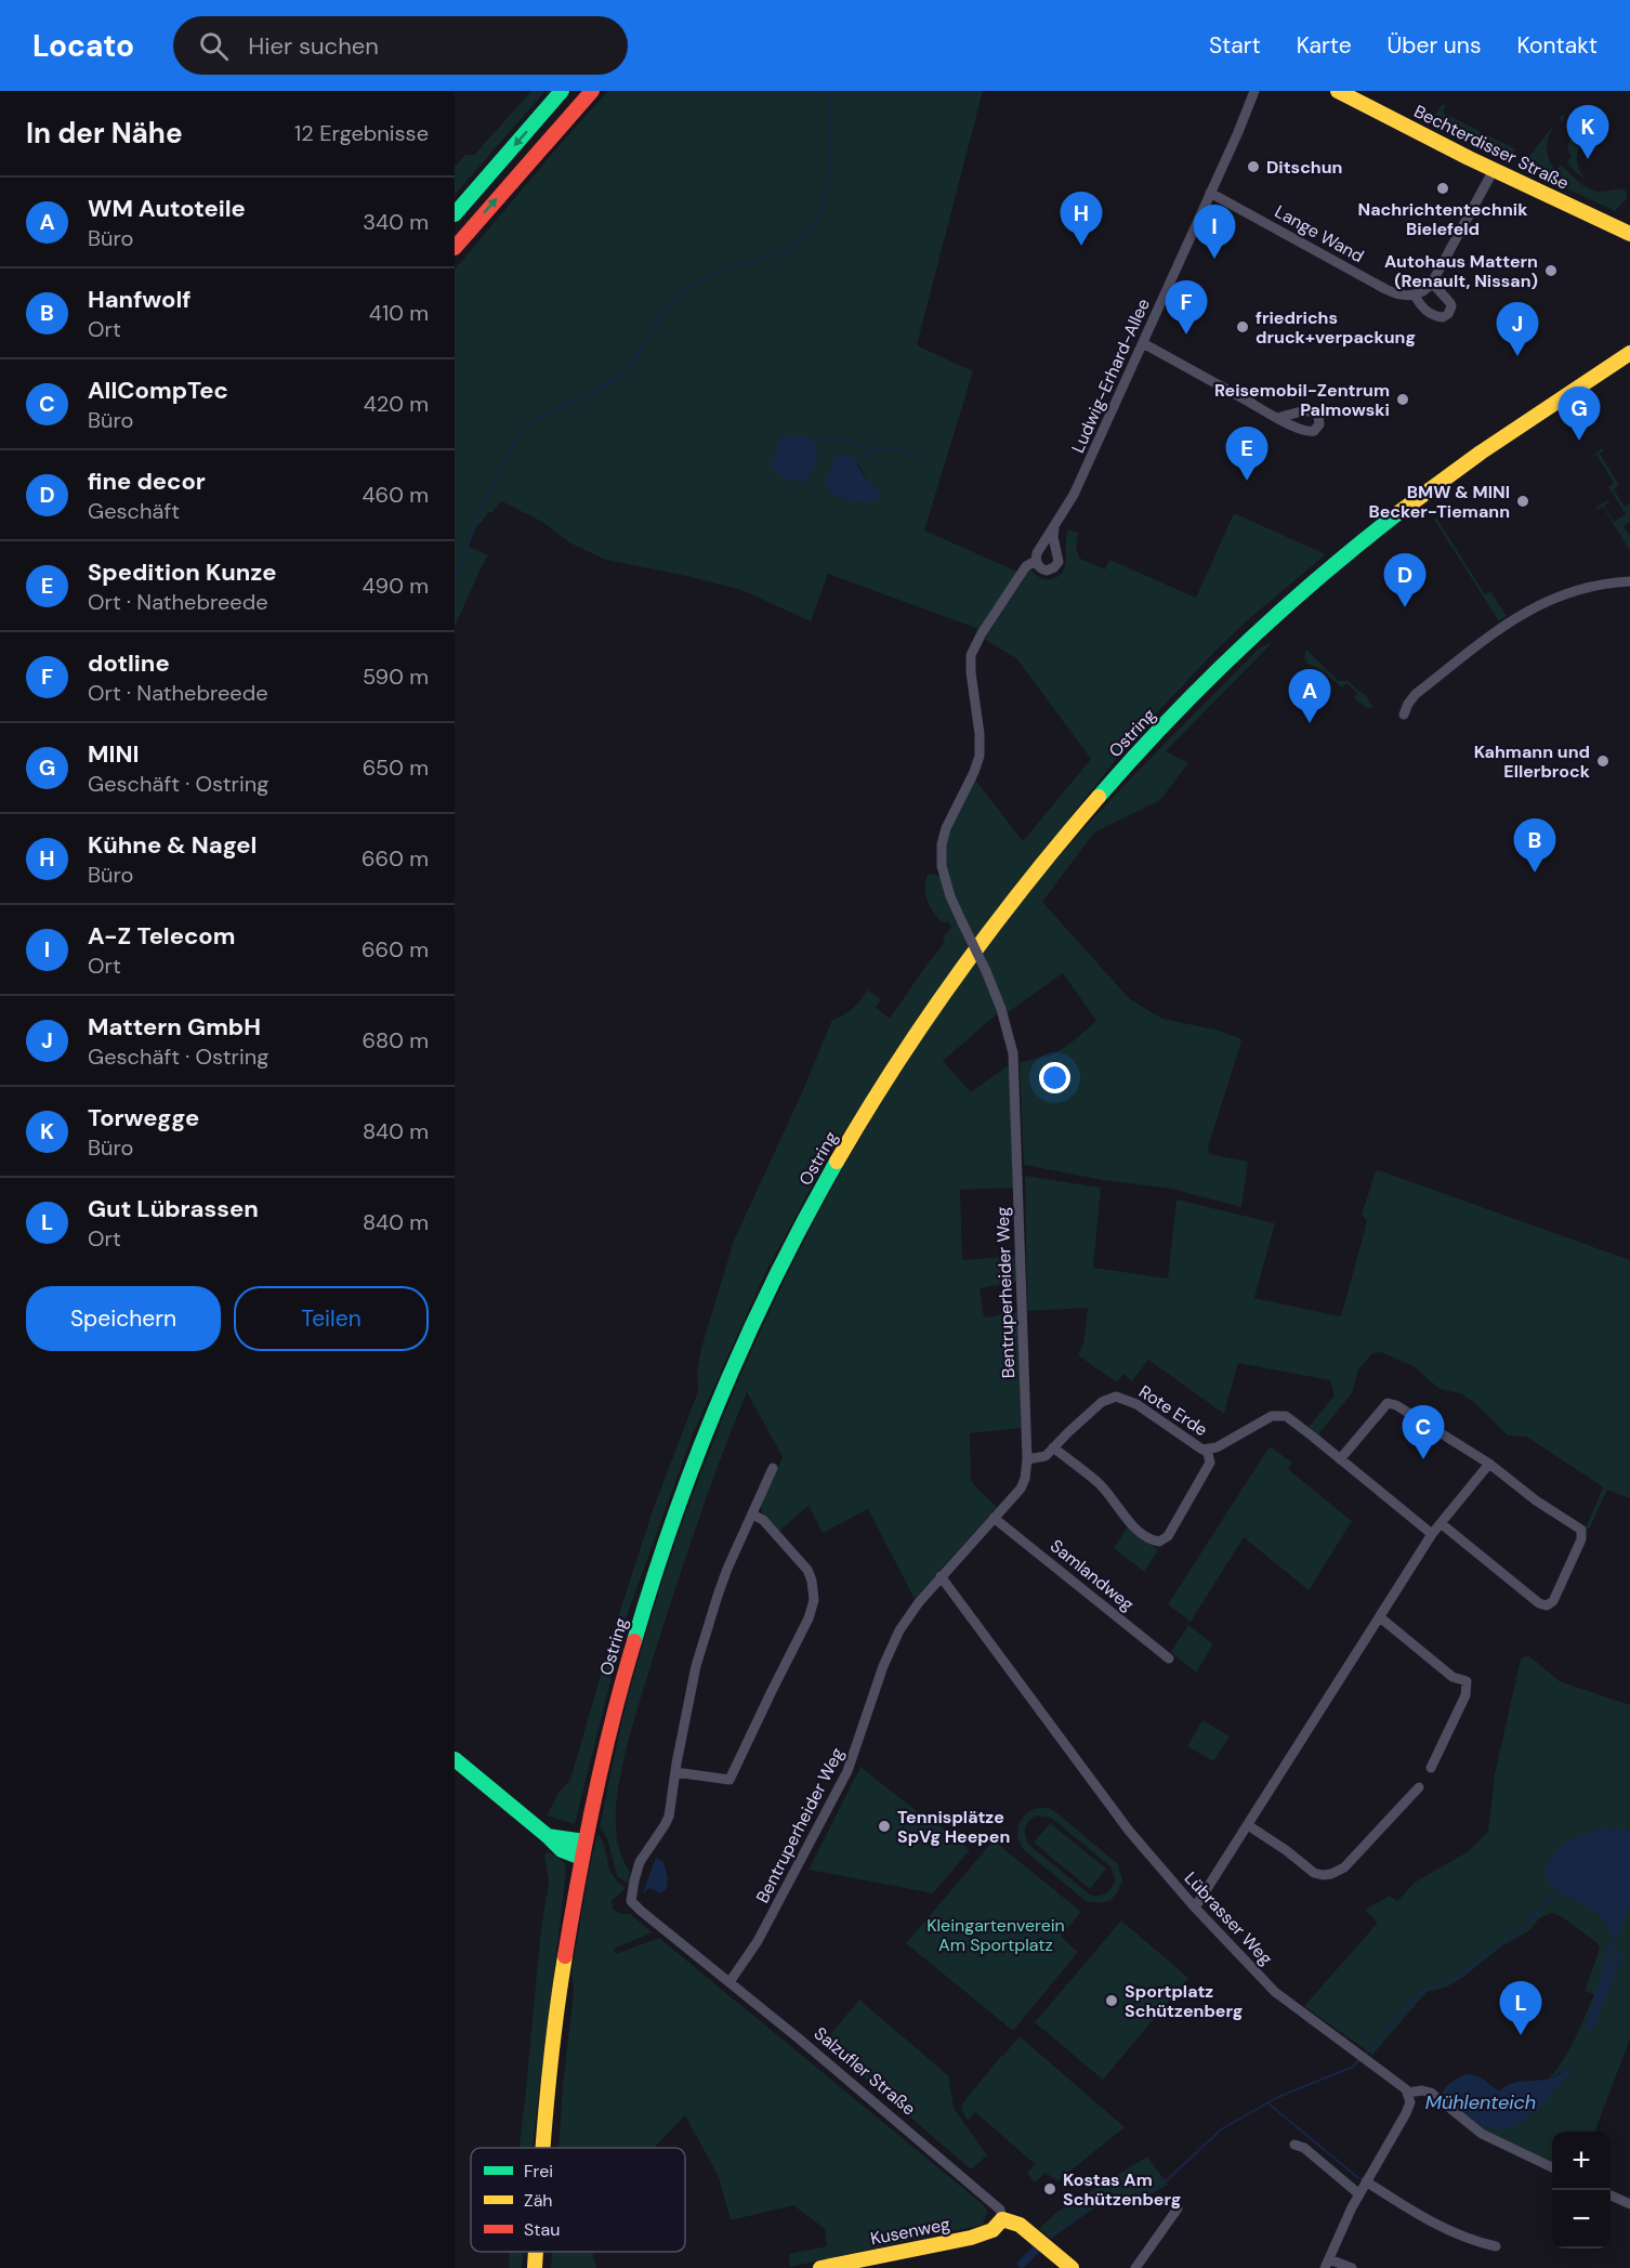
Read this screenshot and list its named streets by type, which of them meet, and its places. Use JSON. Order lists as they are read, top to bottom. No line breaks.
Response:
{"streets":{"main road":["Bechterdisser Straße","Ostring","Salzufler Straße","Kusenweg"],"street":["Lange Wand","Ludwig-Erhard-Allee","Bentruperheider Weg","Rote Erde","Samlandweg","Lübrasser Weg"]},"crossings":[["Lange Wand","Ludwig-Erhard-Allee"],["Ludwig-Erhard-Allee","Bentruperheider Weg"],["Bentruperheider Weg","Rote Erde"],["Bentruperheider Weg","Samlandweg"],["Bentruperheider Weg","Lübrasser Weg"],["Bentruperheider Weg","Salzufler Straße"],["Salzufler Straße","Kusenweg"]],"water":["Mühlenteich"],"parks":["Kleingartenverein Am Sportplatz"],"places":["Ditschun","Nachrichtentechnik Bielefeld","Autohaus Mattern (Renault, Nissan)","friedrichs druck+verpackung","Reisemobil-Zentrum Palmowski","BMW & MINI Becker-Tiemann","Kahmann und Ellerbrock","Tennisplätze SpVg Heepen","Sportplatz Schützenberg","Kostas Am Schützenberg"],"legend":["Frei","Zäh","Stau"],"page":{"header":"Locato","search":"Hier suchen","nav":["Start","Karte","Über uns","Kontakt"],"heading":["In der Nähe","12 Ergebnisse"],"pins":["K","H","I","F","J","G","E","D","A","B","C","L"],"list":[{"mark":"A","name":"WM Autoteile","note":"Büro","value":"340 m"},{"mark":"B","name":"Hanfwolf","note":"Ort","value":"410 m"},{"mark":"C","name":"AllCompTec","note":"Büro","value":"420 m"},{"mark":"D","name":"fine decor","note":"Geschäft","value":"460 m"},{"mark":"E","name":"Spedition Kunze","note":"Ort · Nathebreede","value":"490 m"},{"mark":"F","name":"dotline","note":"Ort · Nathebreede","value":"590 m"},{"mark":"G","name":"MINI","note":"Geschäft · Ostring","value":"650 m"},{"mark":"H","name":"Kühne & Nagel","note":"Büro","value":"660 m"},{"mark":"I","name":"A-Z Telecom","note":"Ort","value":"660 m"},{"mark":"J","name":"Mattern GmbH","note":"Geschäft · Ostring","value":"680 m"},{"mark":"K","name":"Torwegge","note":"Büro","value":"840 m"},{"mark":"L","name":"Gut Lübrassen","note":"Ort","value":"840 m"}],"buttons":["Speichern","Teilen"],"map_buttons":["+","−"]}}
